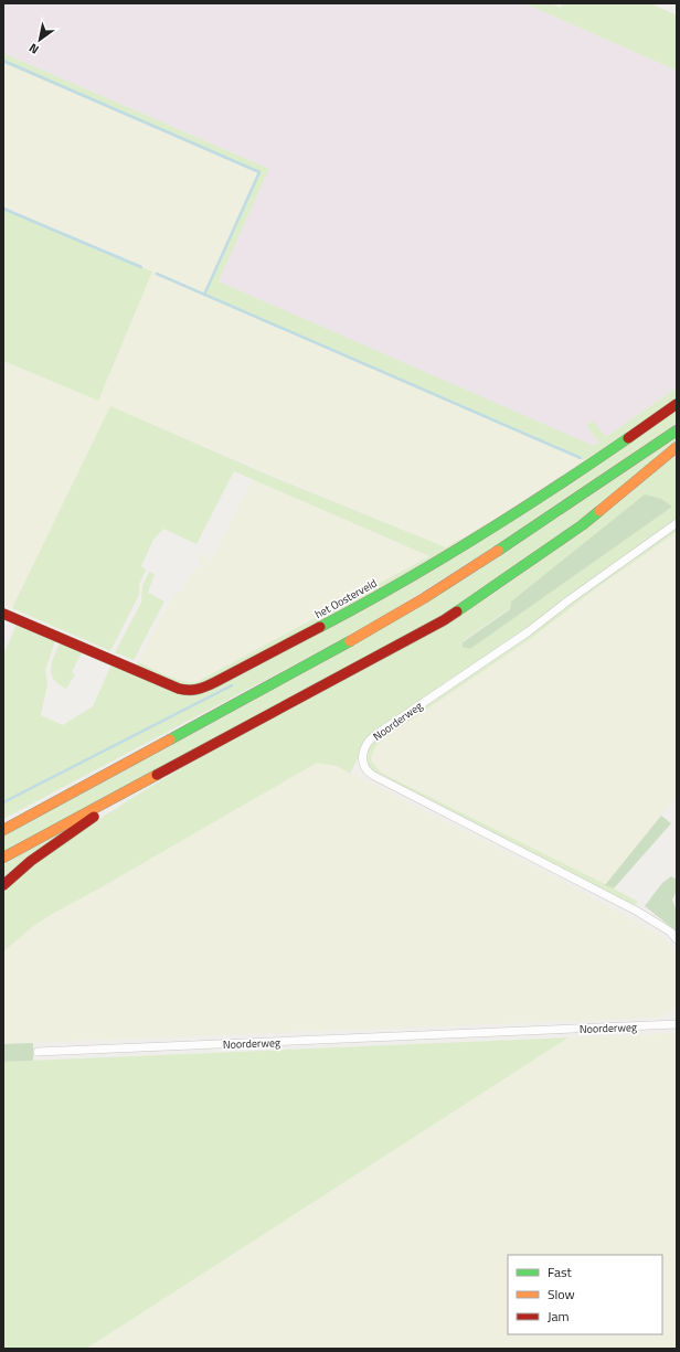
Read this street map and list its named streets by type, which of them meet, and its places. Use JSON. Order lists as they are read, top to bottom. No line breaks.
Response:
{"streets":{"main road":["het Oosterveld"],"street":["Noorderweg"]},"legend":["Fast","Slow","Jam"],"north":"bottom left"}
